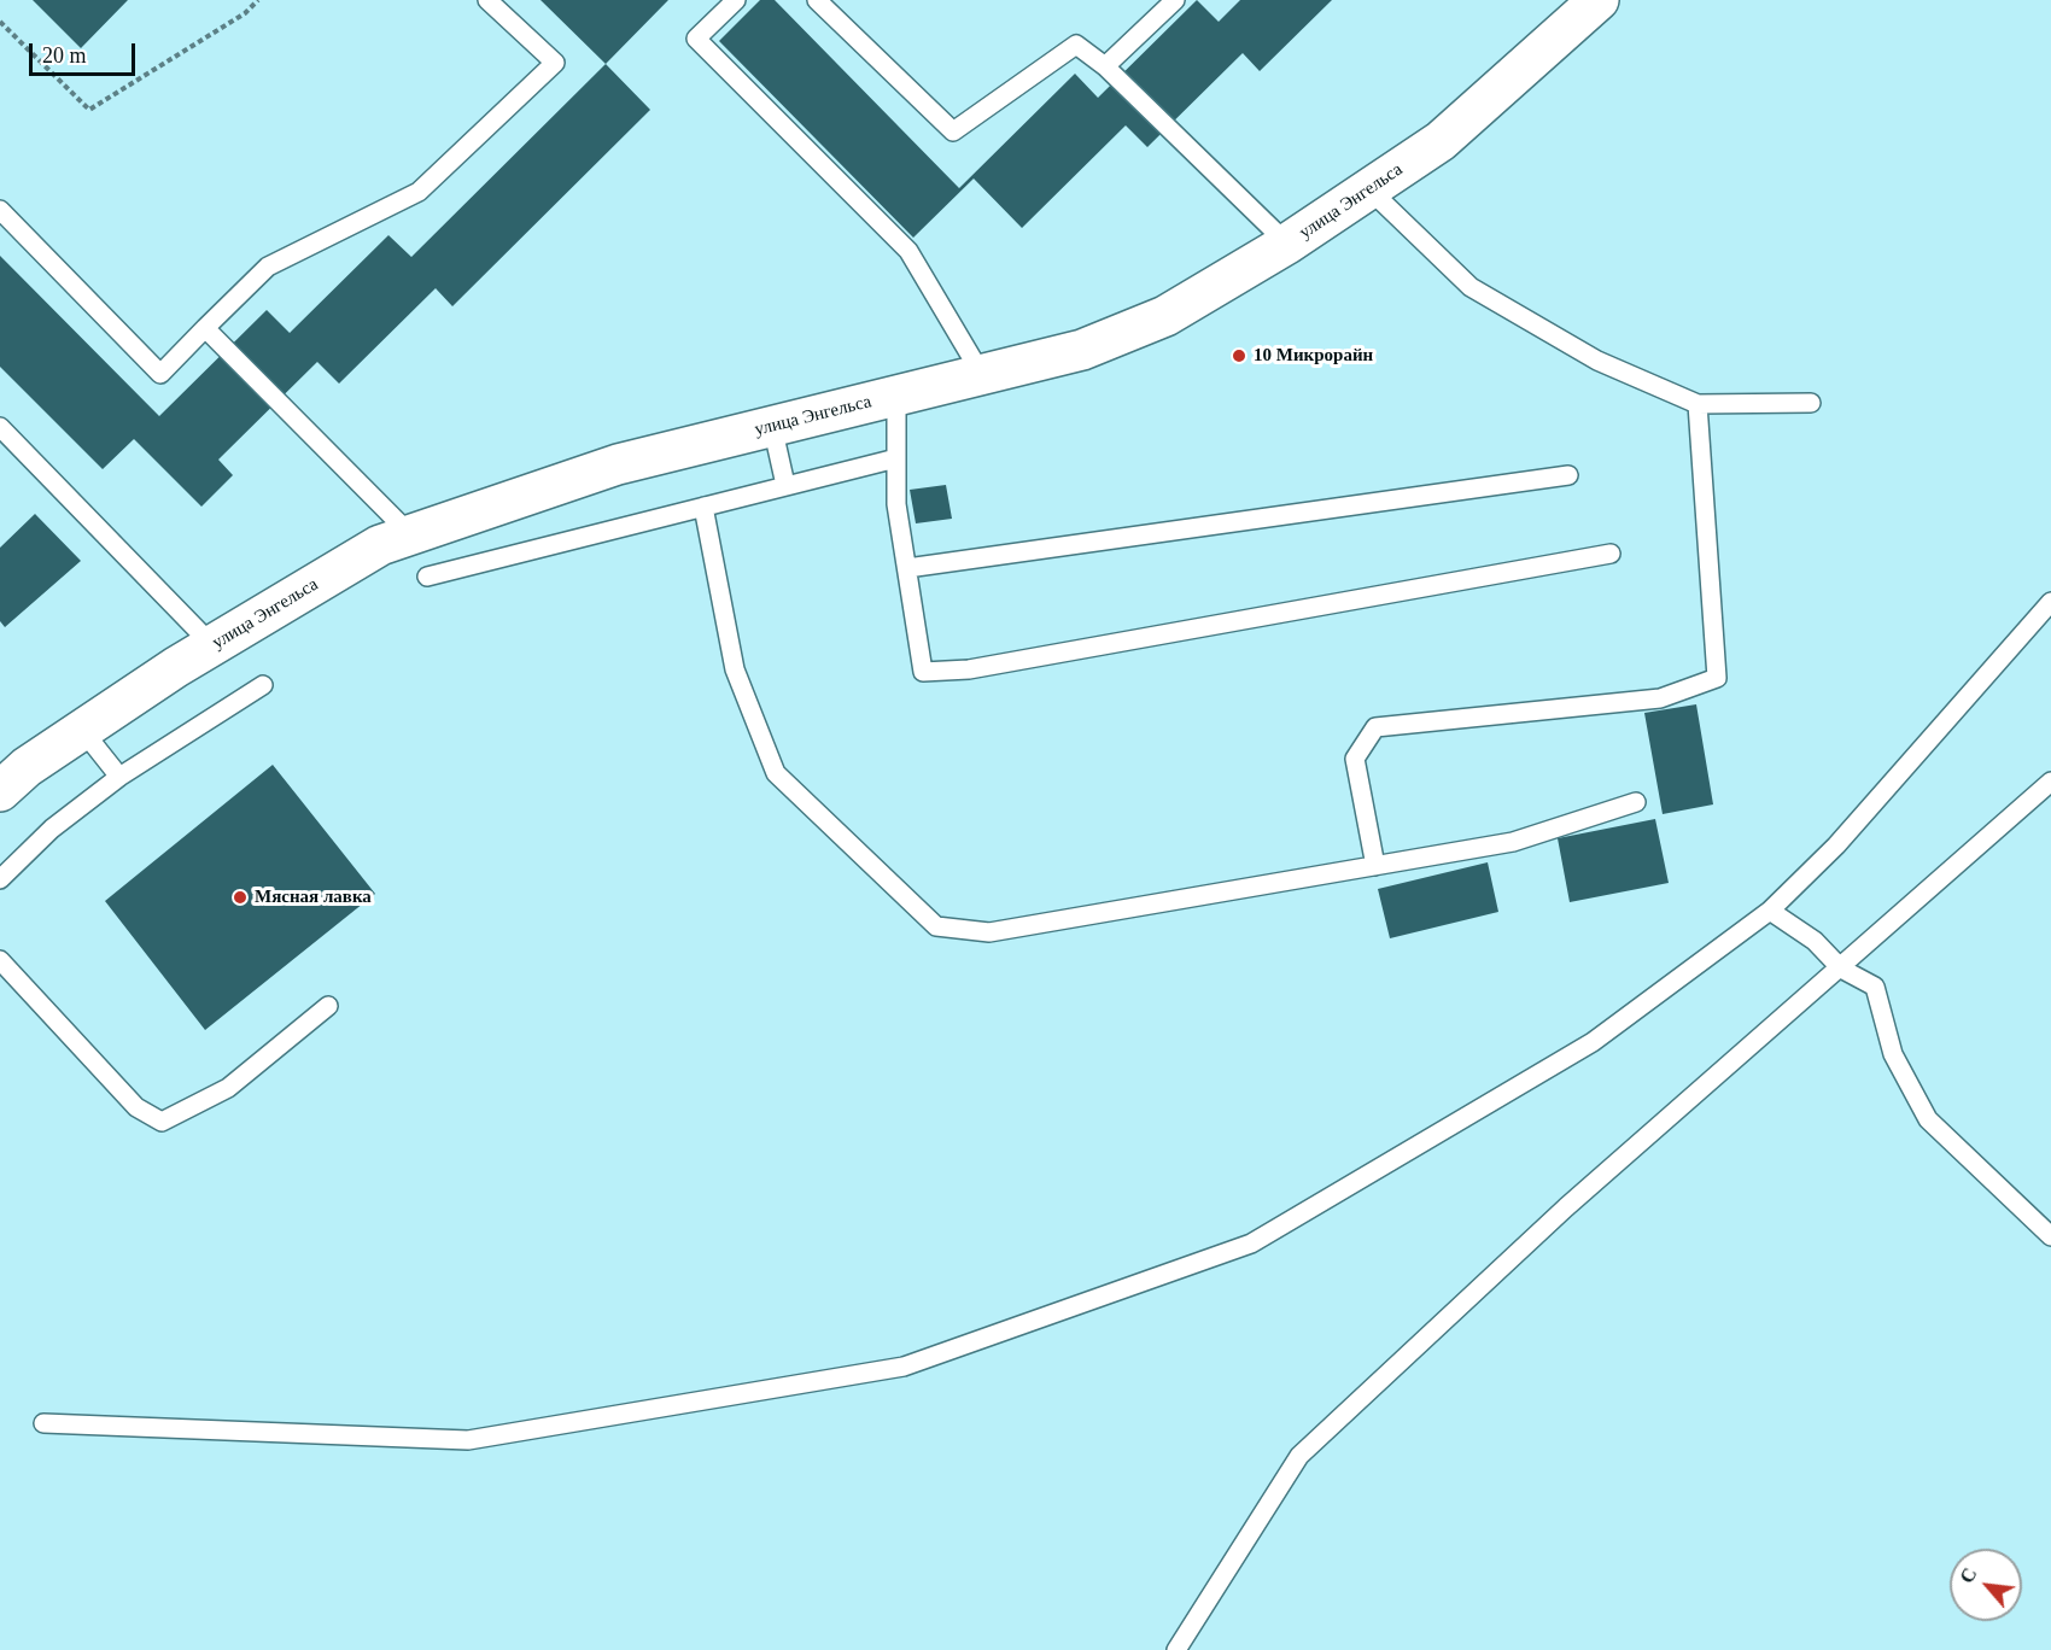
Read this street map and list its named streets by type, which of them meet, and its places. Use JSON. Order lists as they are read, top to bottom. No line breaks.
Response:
{"streets":{"main road":["улица Энгельса"]},"places":["10 Микрорайн","Мясная лавка"],"scale_bar":"20 m","north":"top left"}
